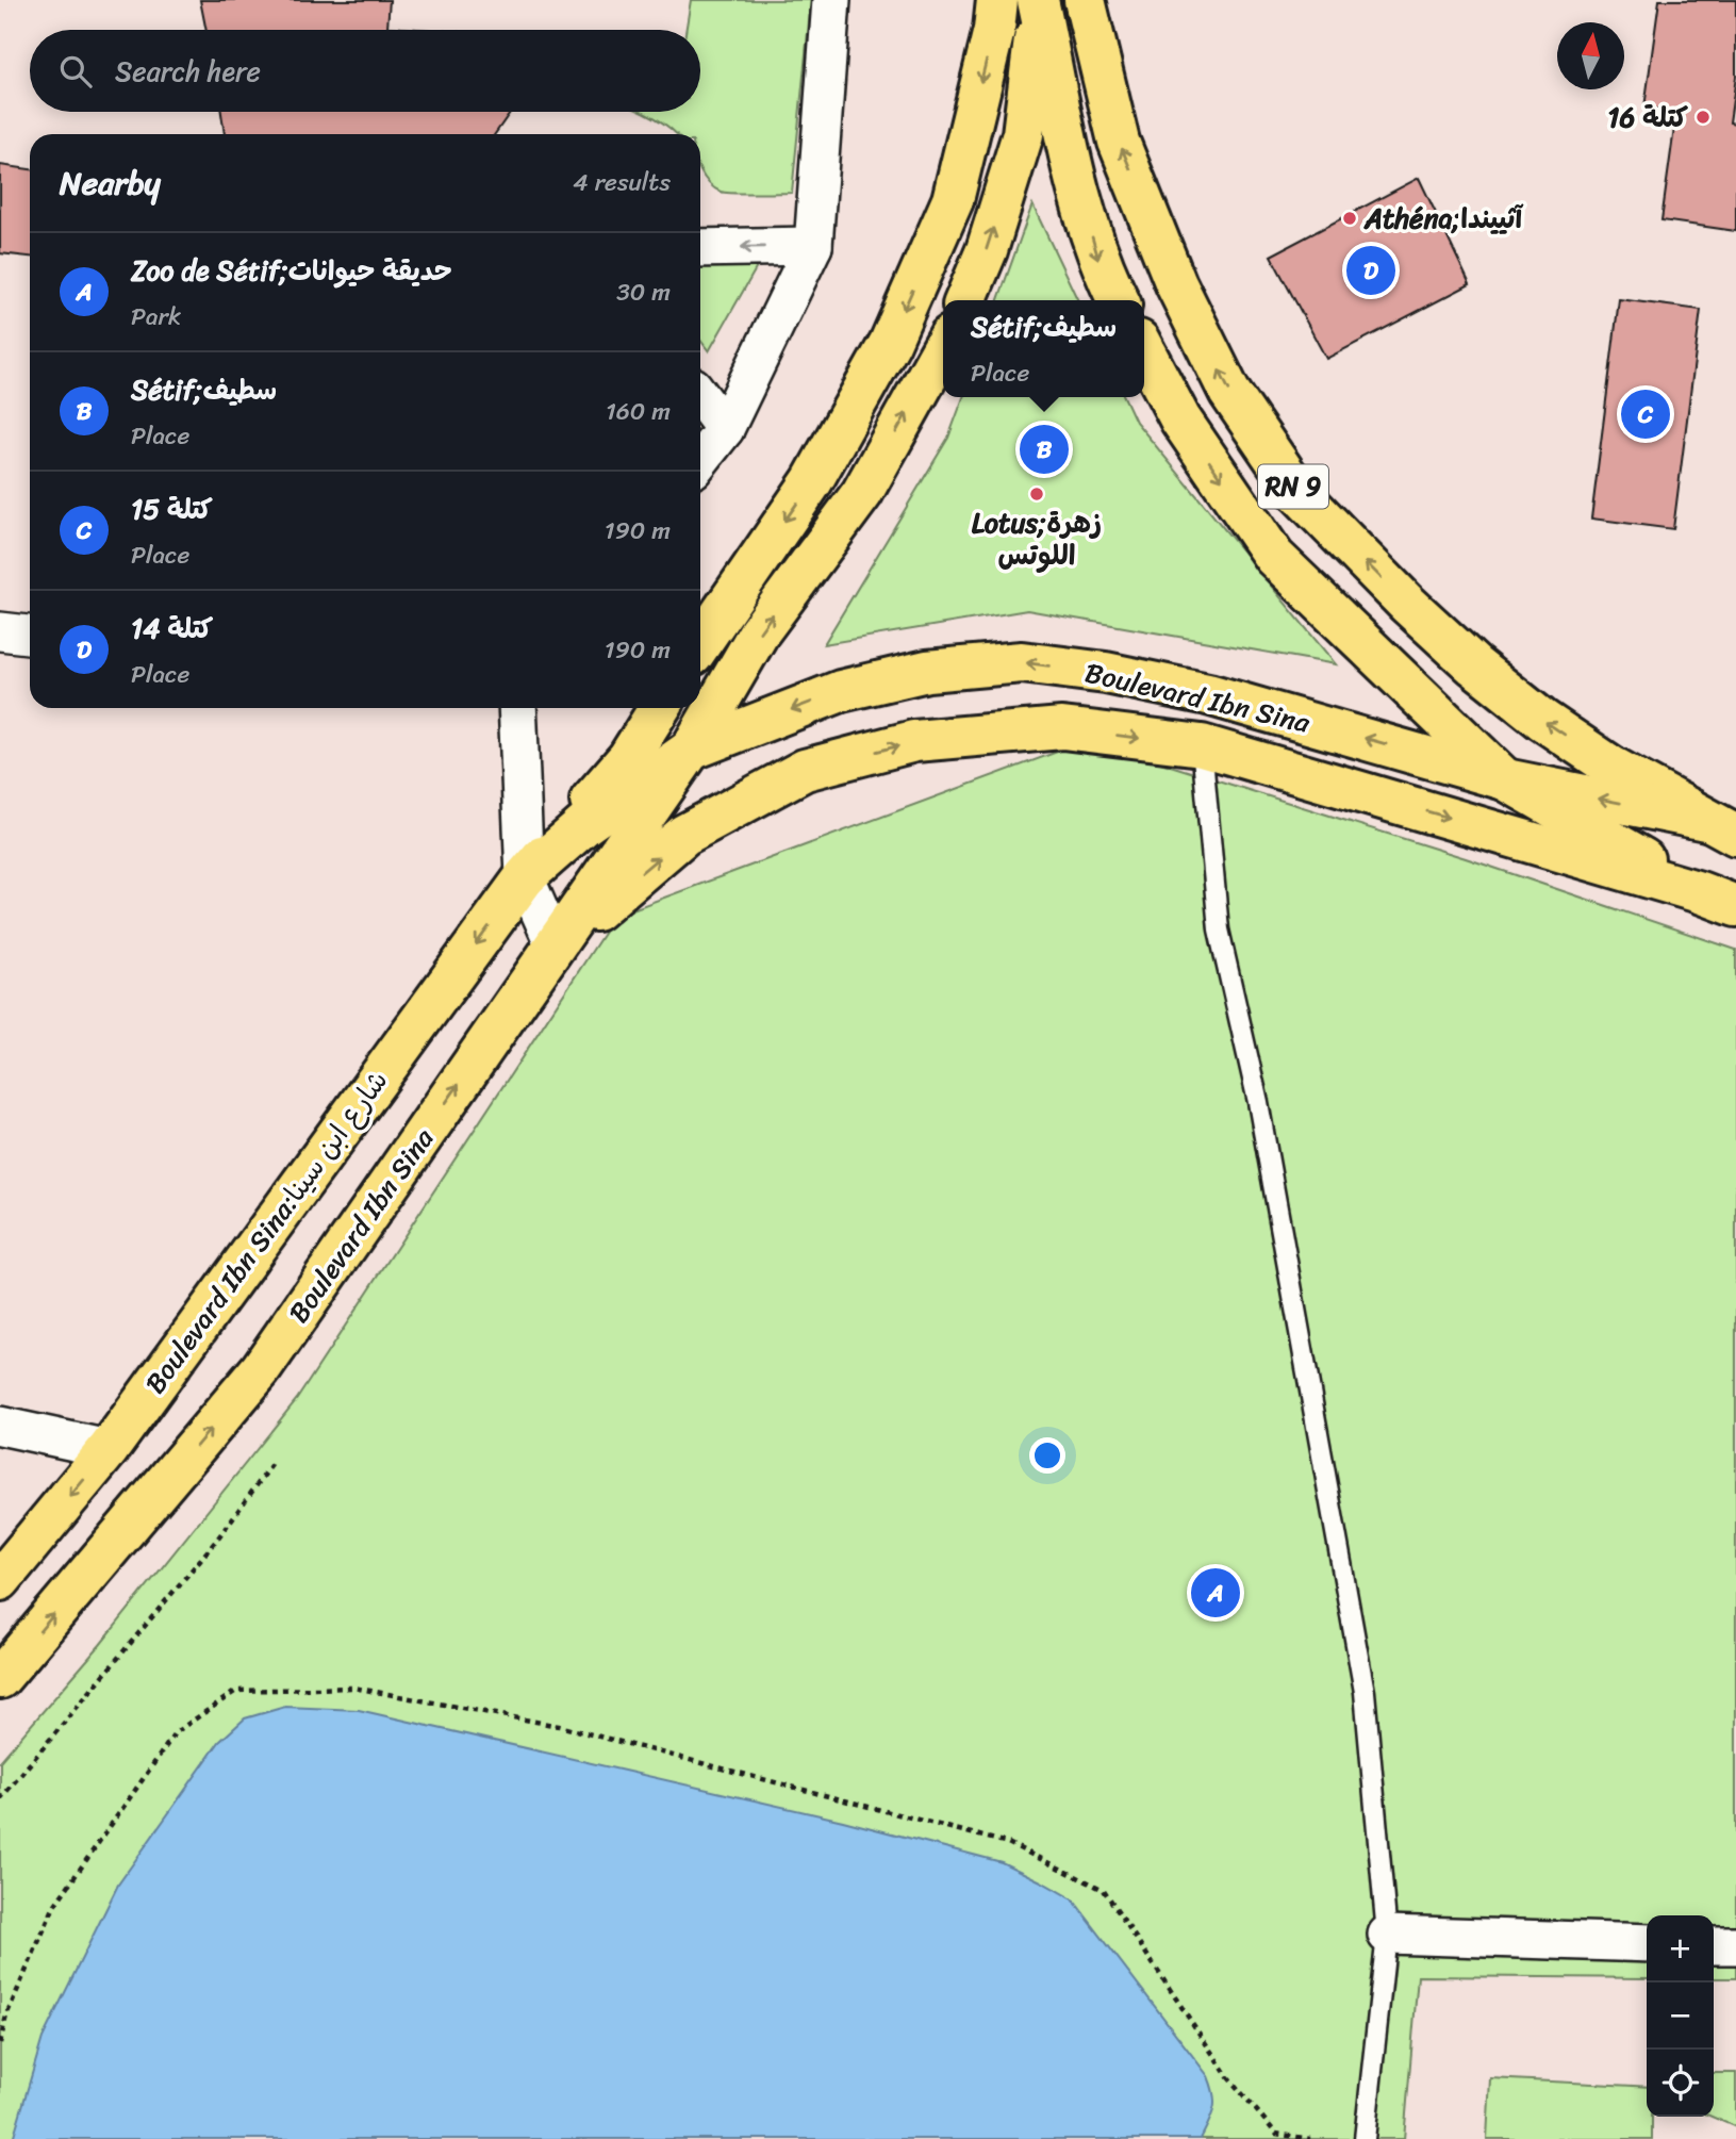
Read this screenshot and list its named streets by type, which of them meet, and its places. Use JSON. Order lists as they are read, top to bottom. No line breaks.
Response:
{"streets":{"main road":["RN 9","Boulevard Ibn Sina","Boulevard Ibn Sina:شارع ابن سينا"]},"crossings":[["RN 9","Boulevard Ibn Sina"],["Boulevard Ibn Sina","Boulevard Ibn Sina:شارع ابن سينا"]],"one_way":["Boulevard Ibn Sina:شارع ابن سينا"],"places":["كتلة 16","Athéna;آثييندا","Lotus;زهرة اللوتس"],"north":"top","page":{"search":"Search here","heading":["Nearby","4 results"],"list":[{"mark":"A","name":"Zoo de Sétif;حديقة حيوانات","note":"Park","value":"30 m"},{"mark":"B","name":"Sétif;سطيف","note":"Place","value":"160 m"},{"mark":"C","name":"كتلة 15","note":"Place","value":"190 m"},{"mark":"D","name":"كتلة 14","note":"Place","value":"190 m"}],"pins":["D","C","B","A"],"popup":["Sétif;سطيف","Place"],"map_buttons":["+","−"]}}
